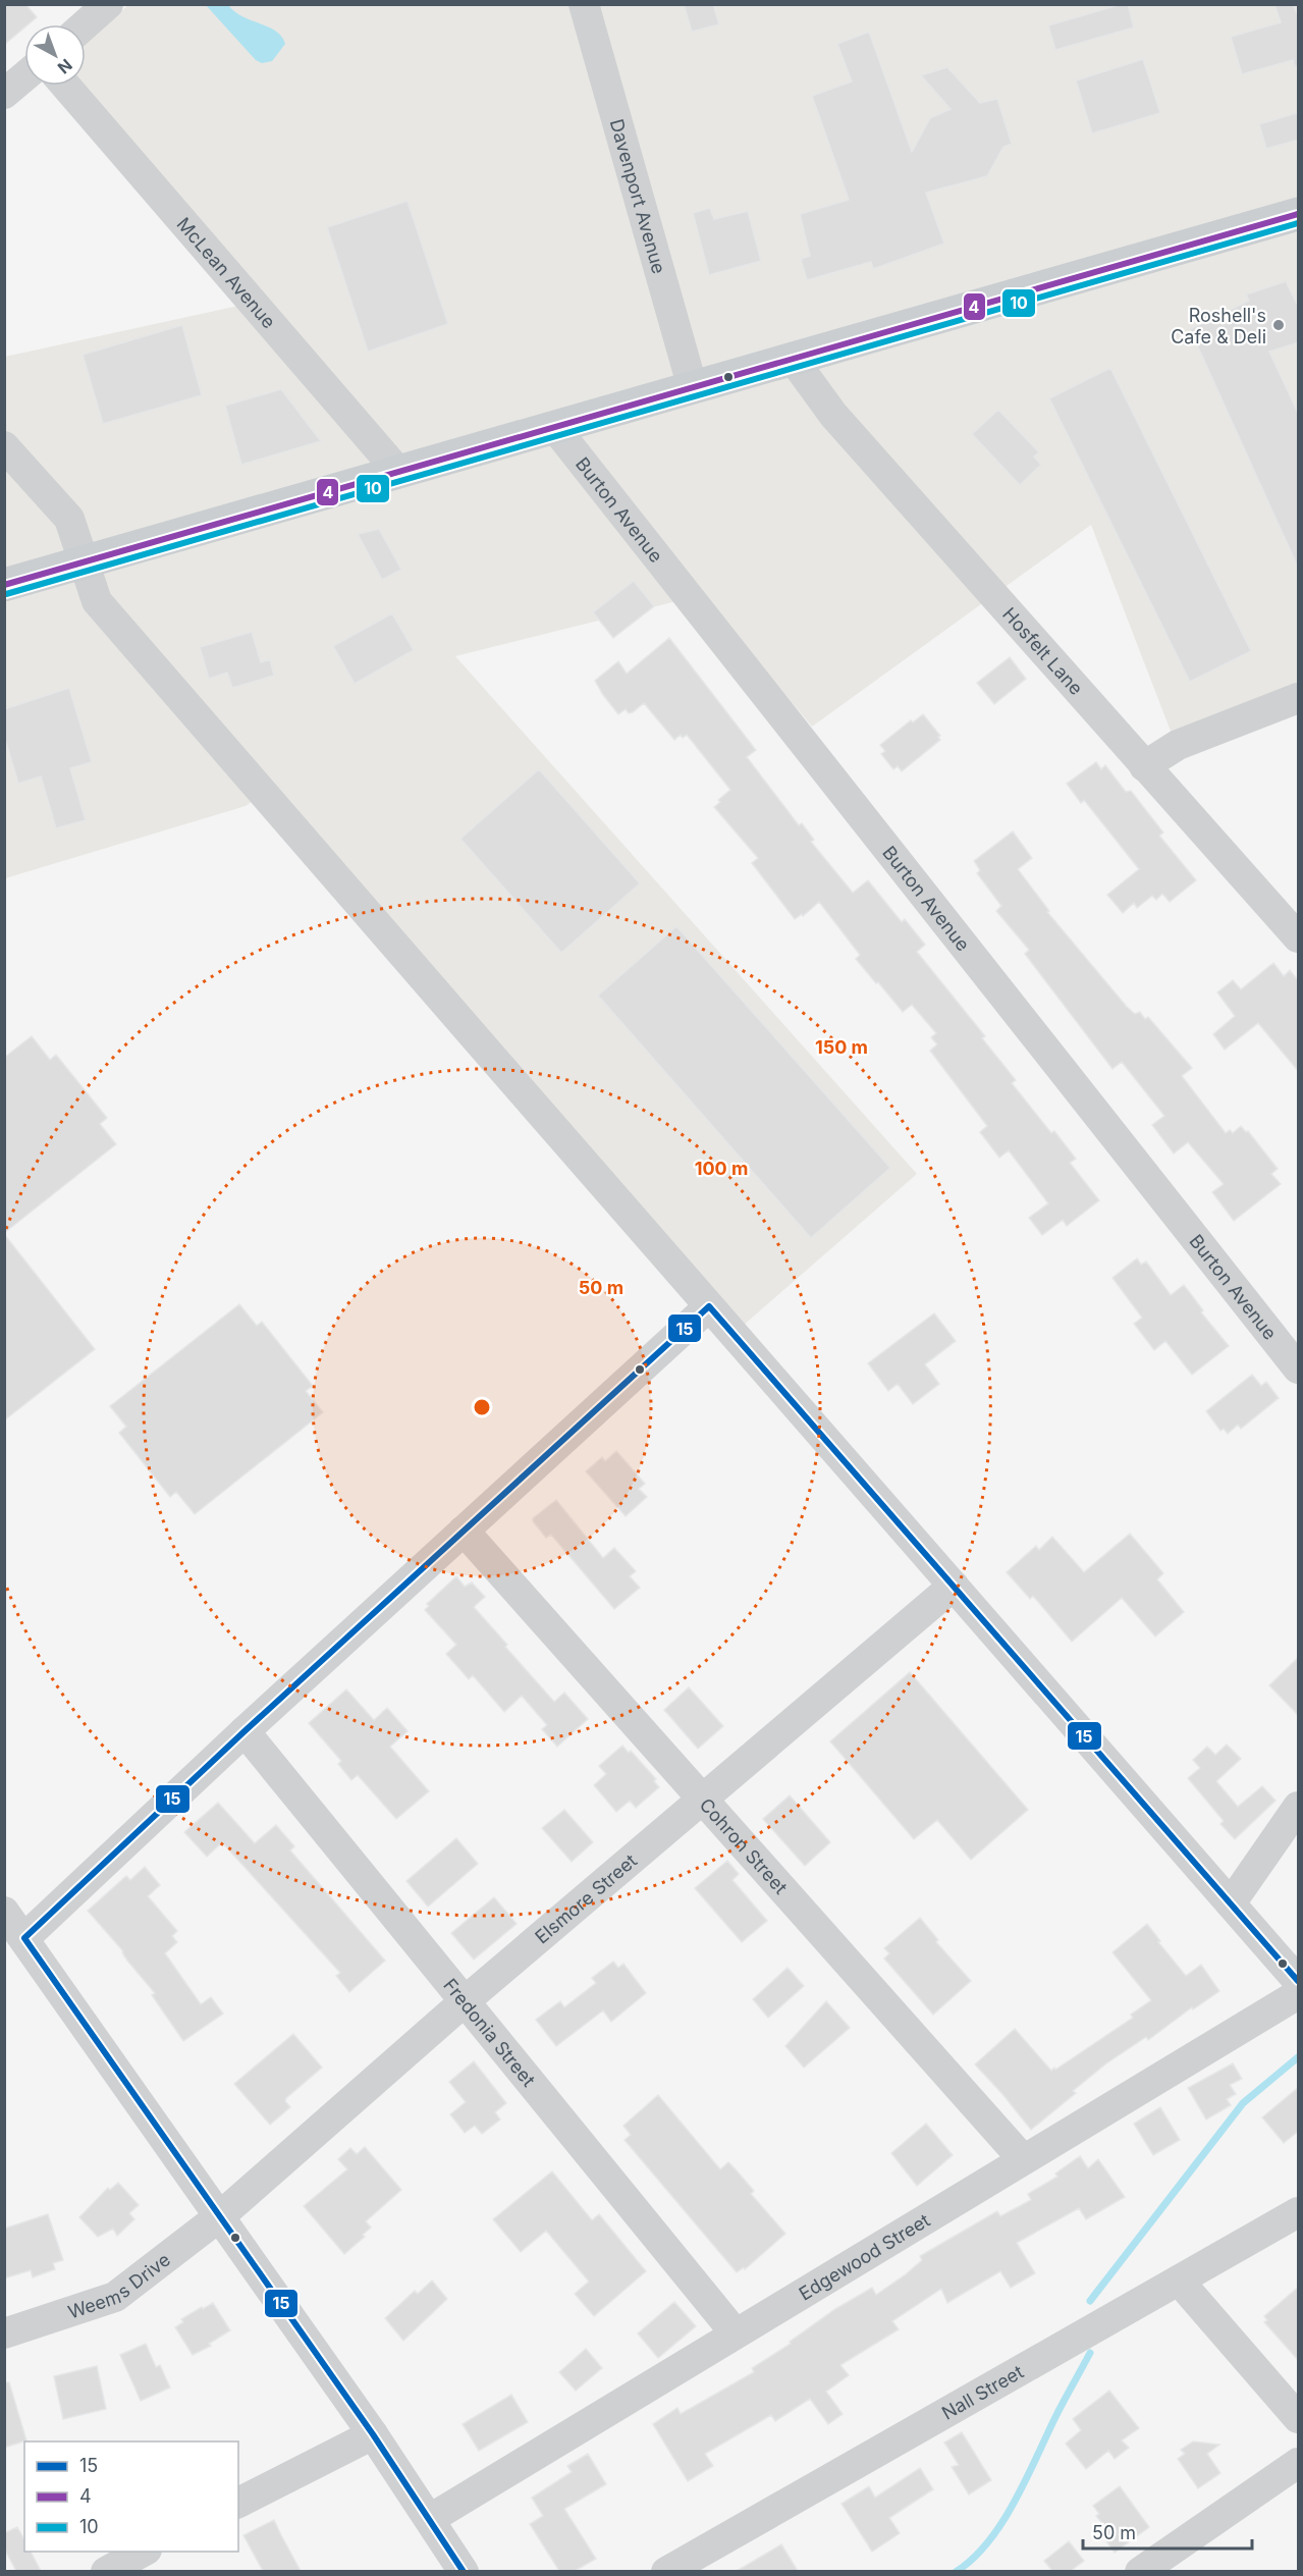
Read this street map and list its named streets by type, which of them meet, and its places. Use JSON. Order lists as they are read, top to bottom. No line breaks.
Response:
{"streets":{"street":["Davenport Avenue","McLean Avenue","Burton Avenue","Hosfelt Lane","Cohron Street","Elsmore Street","Fredonia Street","Edgewood Street","Weems Drive","Nall Street"]},"crossings":[["Cohron Street","Elsmore Street"],["Cohron Street","Edgewood Street"],["Elsmore Street","Fredonia Street"],["Elsmore Street","Weems Drive"],["Fredonia Street","Edgewood Street"]],"places":["Roshell's Cafe & Deli"],"lines":["transit line 4","transit line 10","transit line 15"],"legend":["15","4","10"],"scale_bar":"50 m","north":"bottom right","rings":["150 m","100 m","50 m"]}
